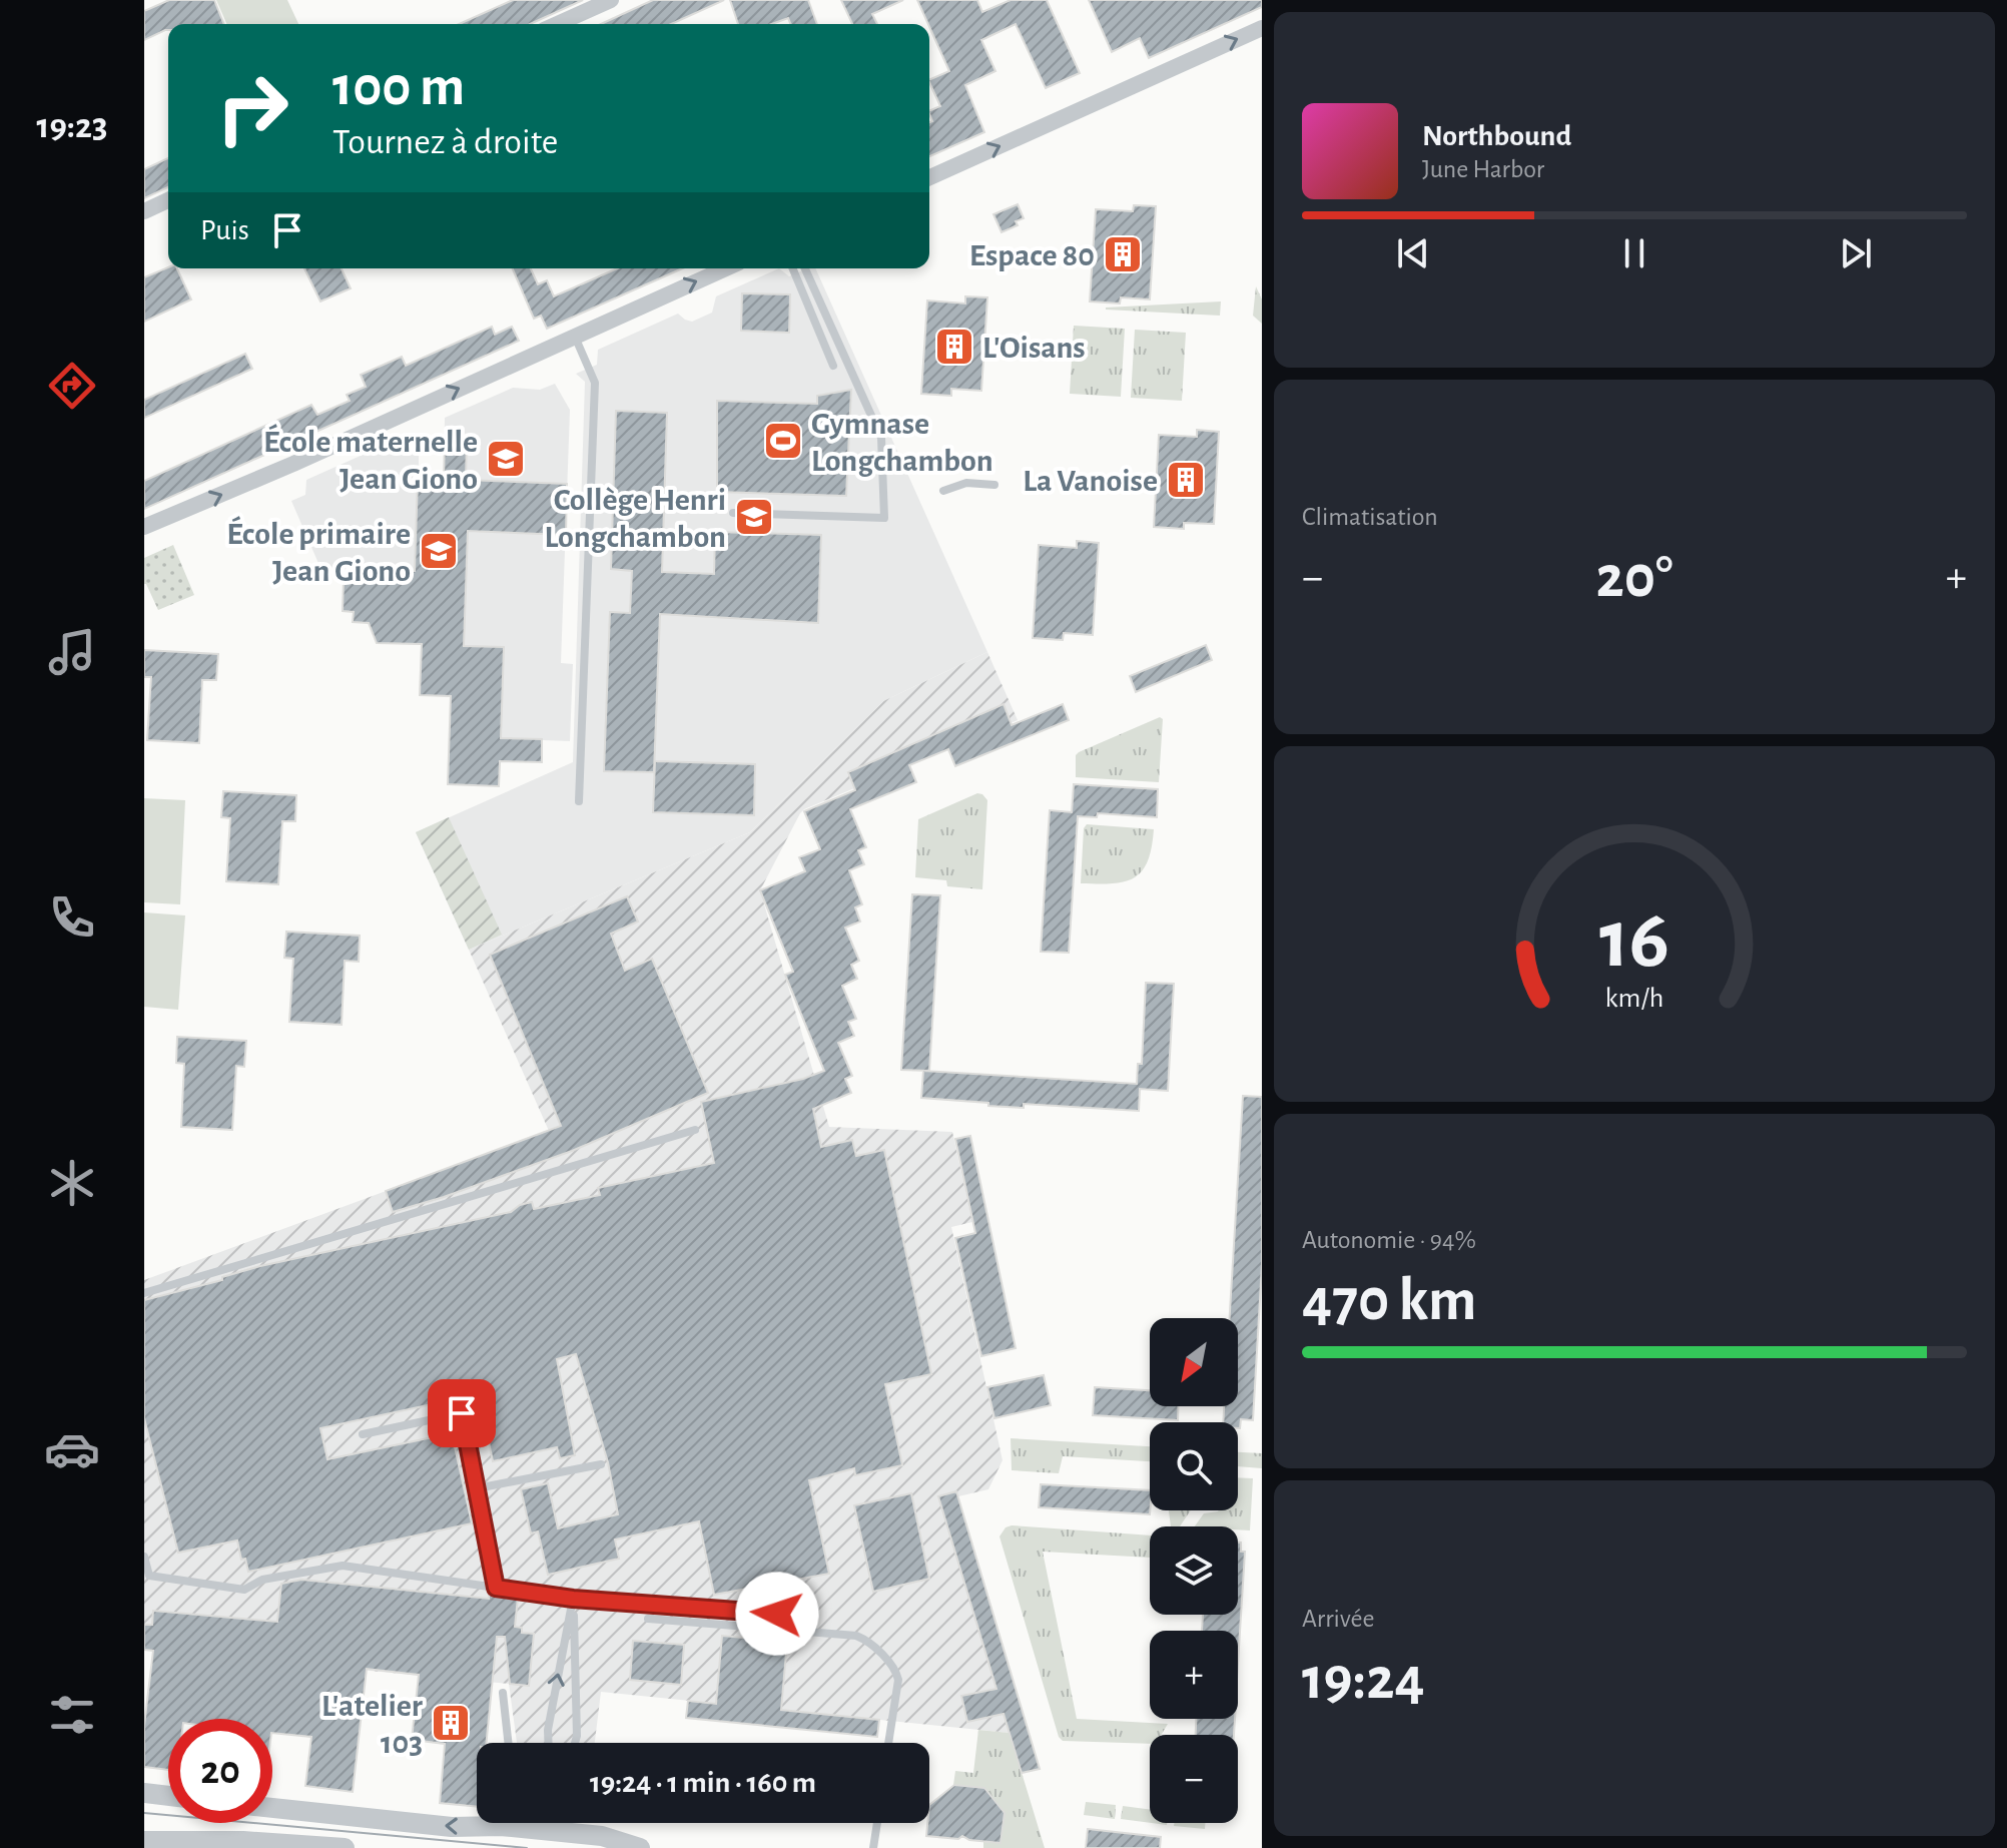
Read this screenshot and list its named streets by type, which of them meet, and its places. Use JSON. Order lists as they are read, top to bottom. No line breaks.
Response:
{"places":{"building":["Espace 80","L'Oisans","La Vanoise","L'atelier 103"],"sports":["Gymnase Longchambon"],"school or university":["École maternelle Jean Giono","Collège Henri Longchambon","École primaire Jean Giono"]},"north":"bottom left","page":{"tabs":"19:23","turn":["100 m","Tournez à droite"],"song":["Northbound","June Harbor"],"then":"Puis","tile":["Climatisation",["Autonomie · 94%","470 km"],["Arrivée","19:24"]],"heat":["−","20°","+"],"map_buttons":["+","−"],"limit":"20","trip":"19:24 · 1 min · 160 m","gauge":["16","km/h"]}}
